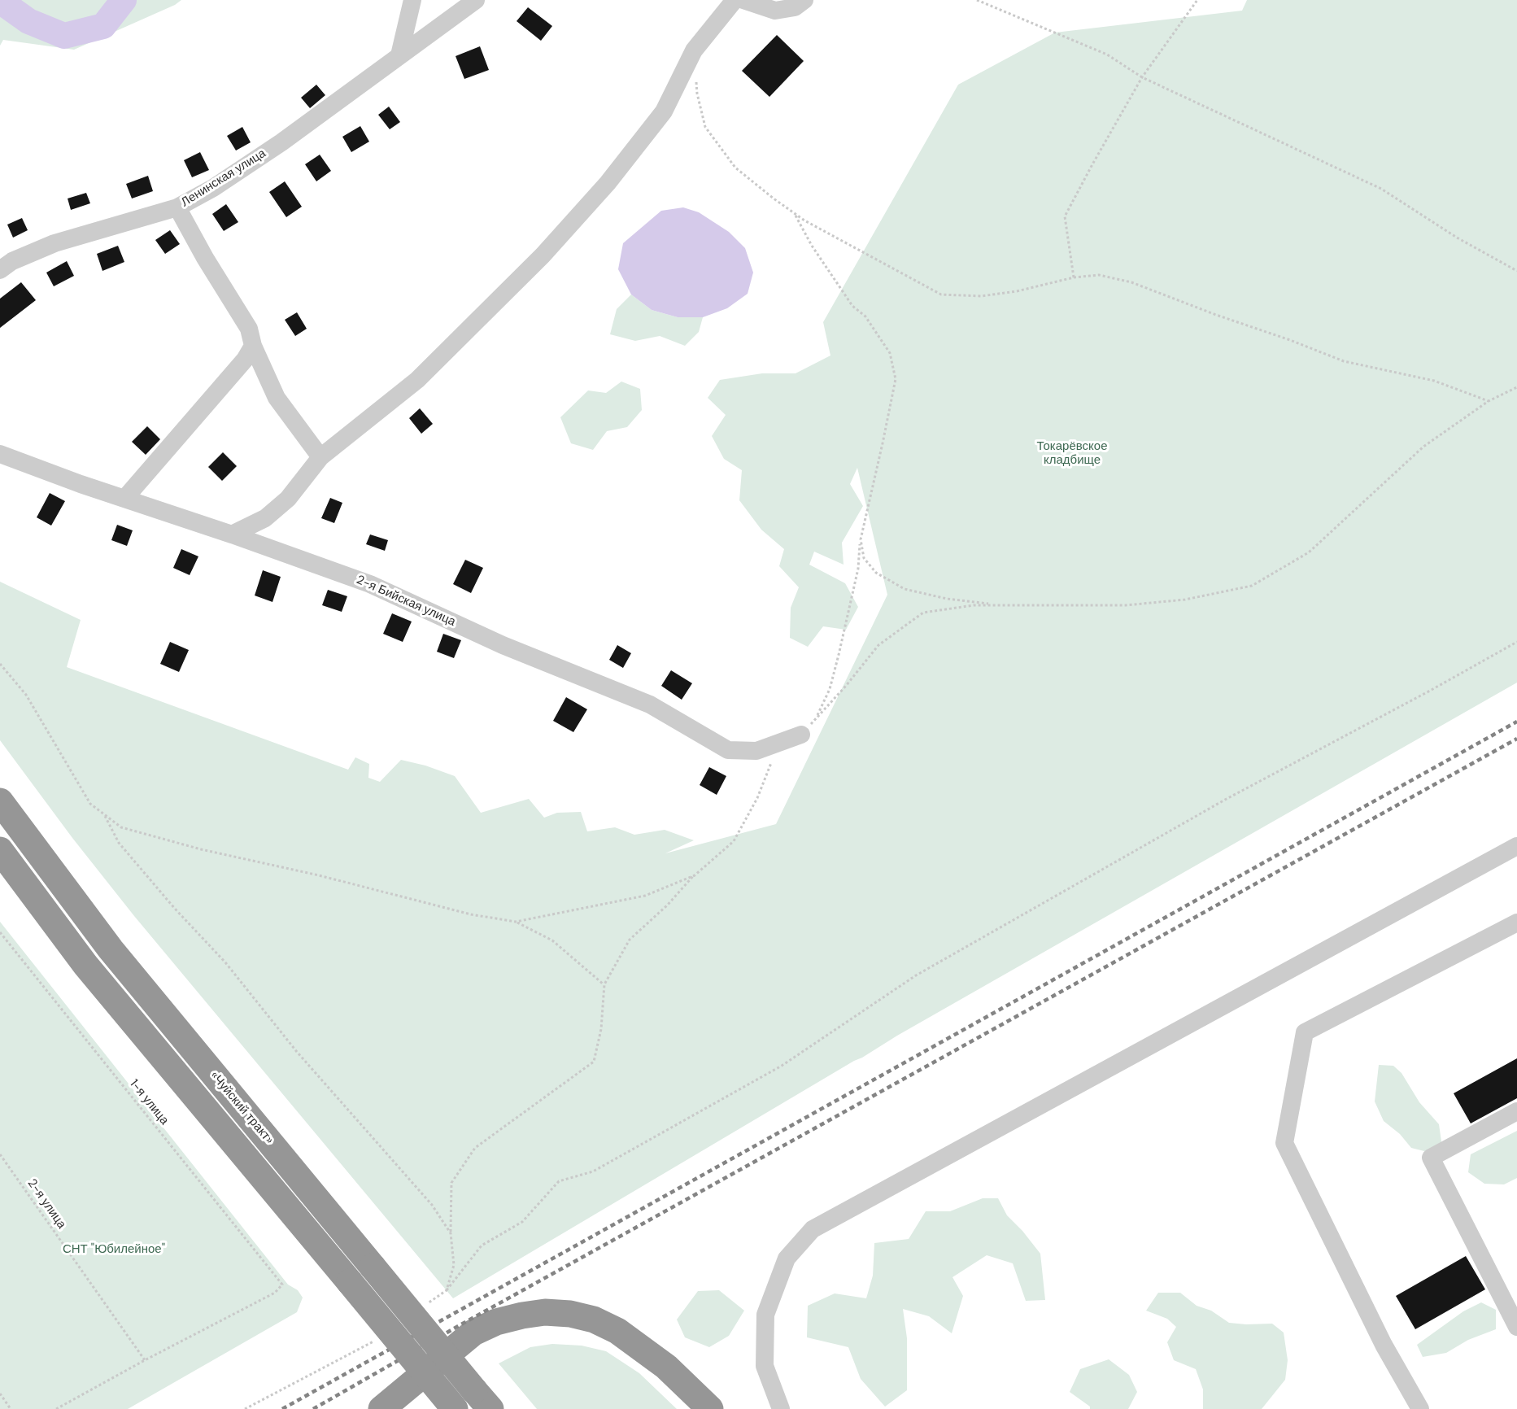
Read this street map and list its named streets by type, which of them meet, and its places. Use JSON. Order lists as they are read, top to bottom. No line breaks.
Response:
{"streets":{"highway":["«Чуйский тракт»"],"street":["Ленинская улица","2-я Бийская улица"],"path":["1-я улица","2-я улица"]},"crossings":[["1-я улица","2-я улица"]],"parks":["Токарёвское кладбище","СНТ \"Юбилейное\""]}
